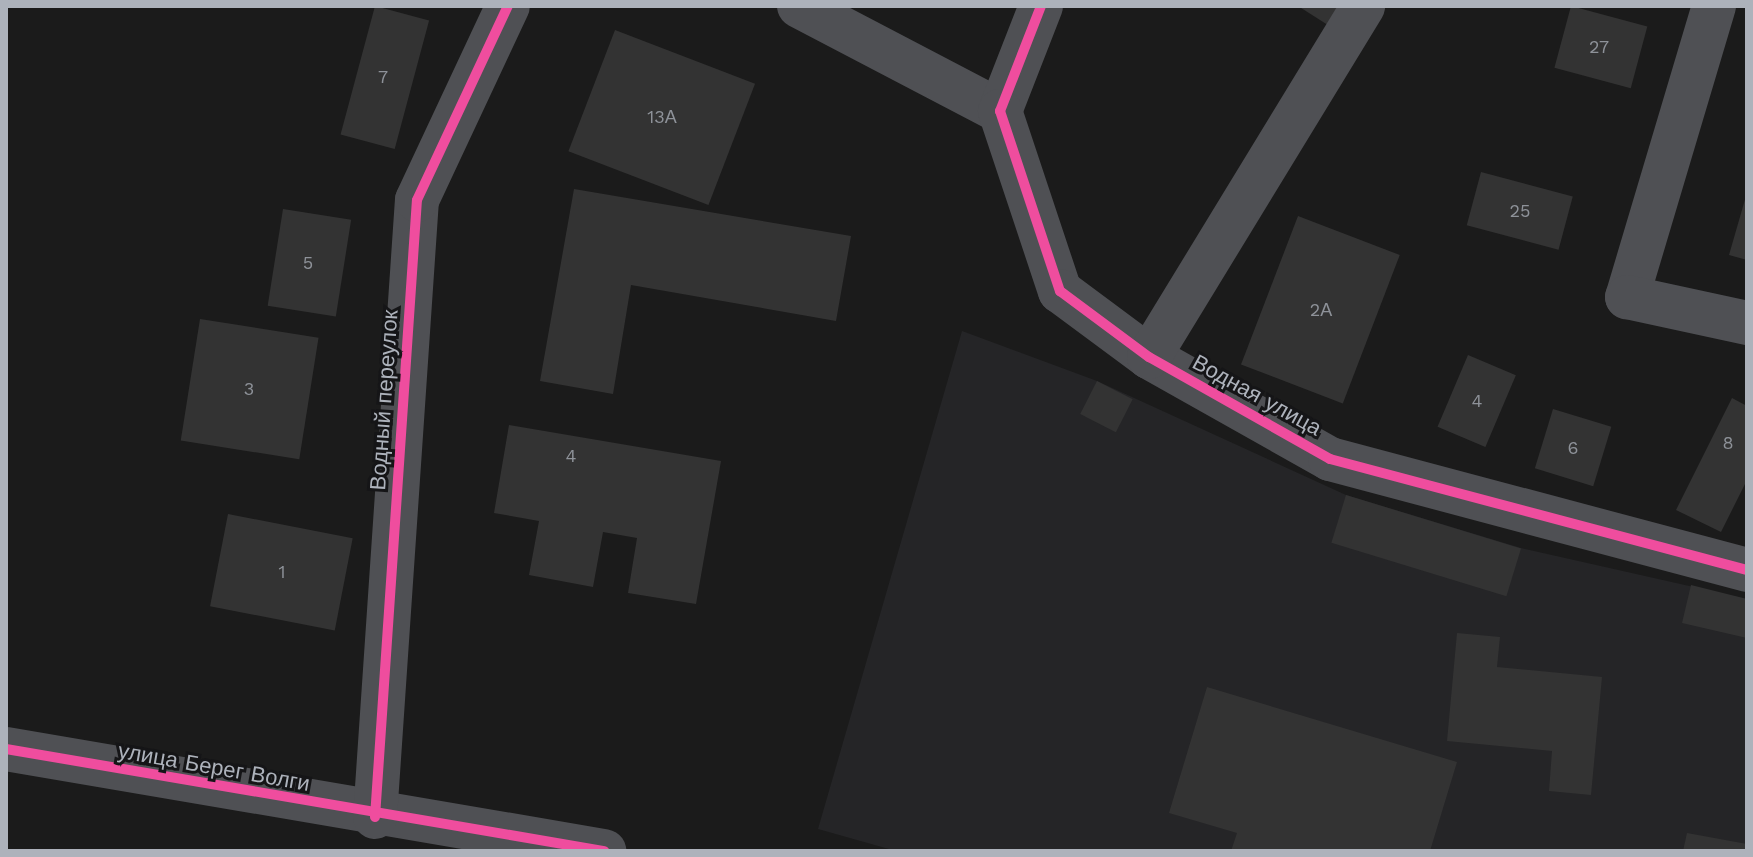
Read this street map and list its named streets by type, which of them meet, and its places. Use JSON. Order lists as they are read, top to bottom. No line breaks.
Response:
{"streets":{"street":["Водная улица","Водный переулок","улица Берег Волги"]},"crossings":[["Водный переулок","улица Берег Волги"]],"house_numbers":["27","7","13А","25","5","2А","3","4","8","6","4","1"]}
